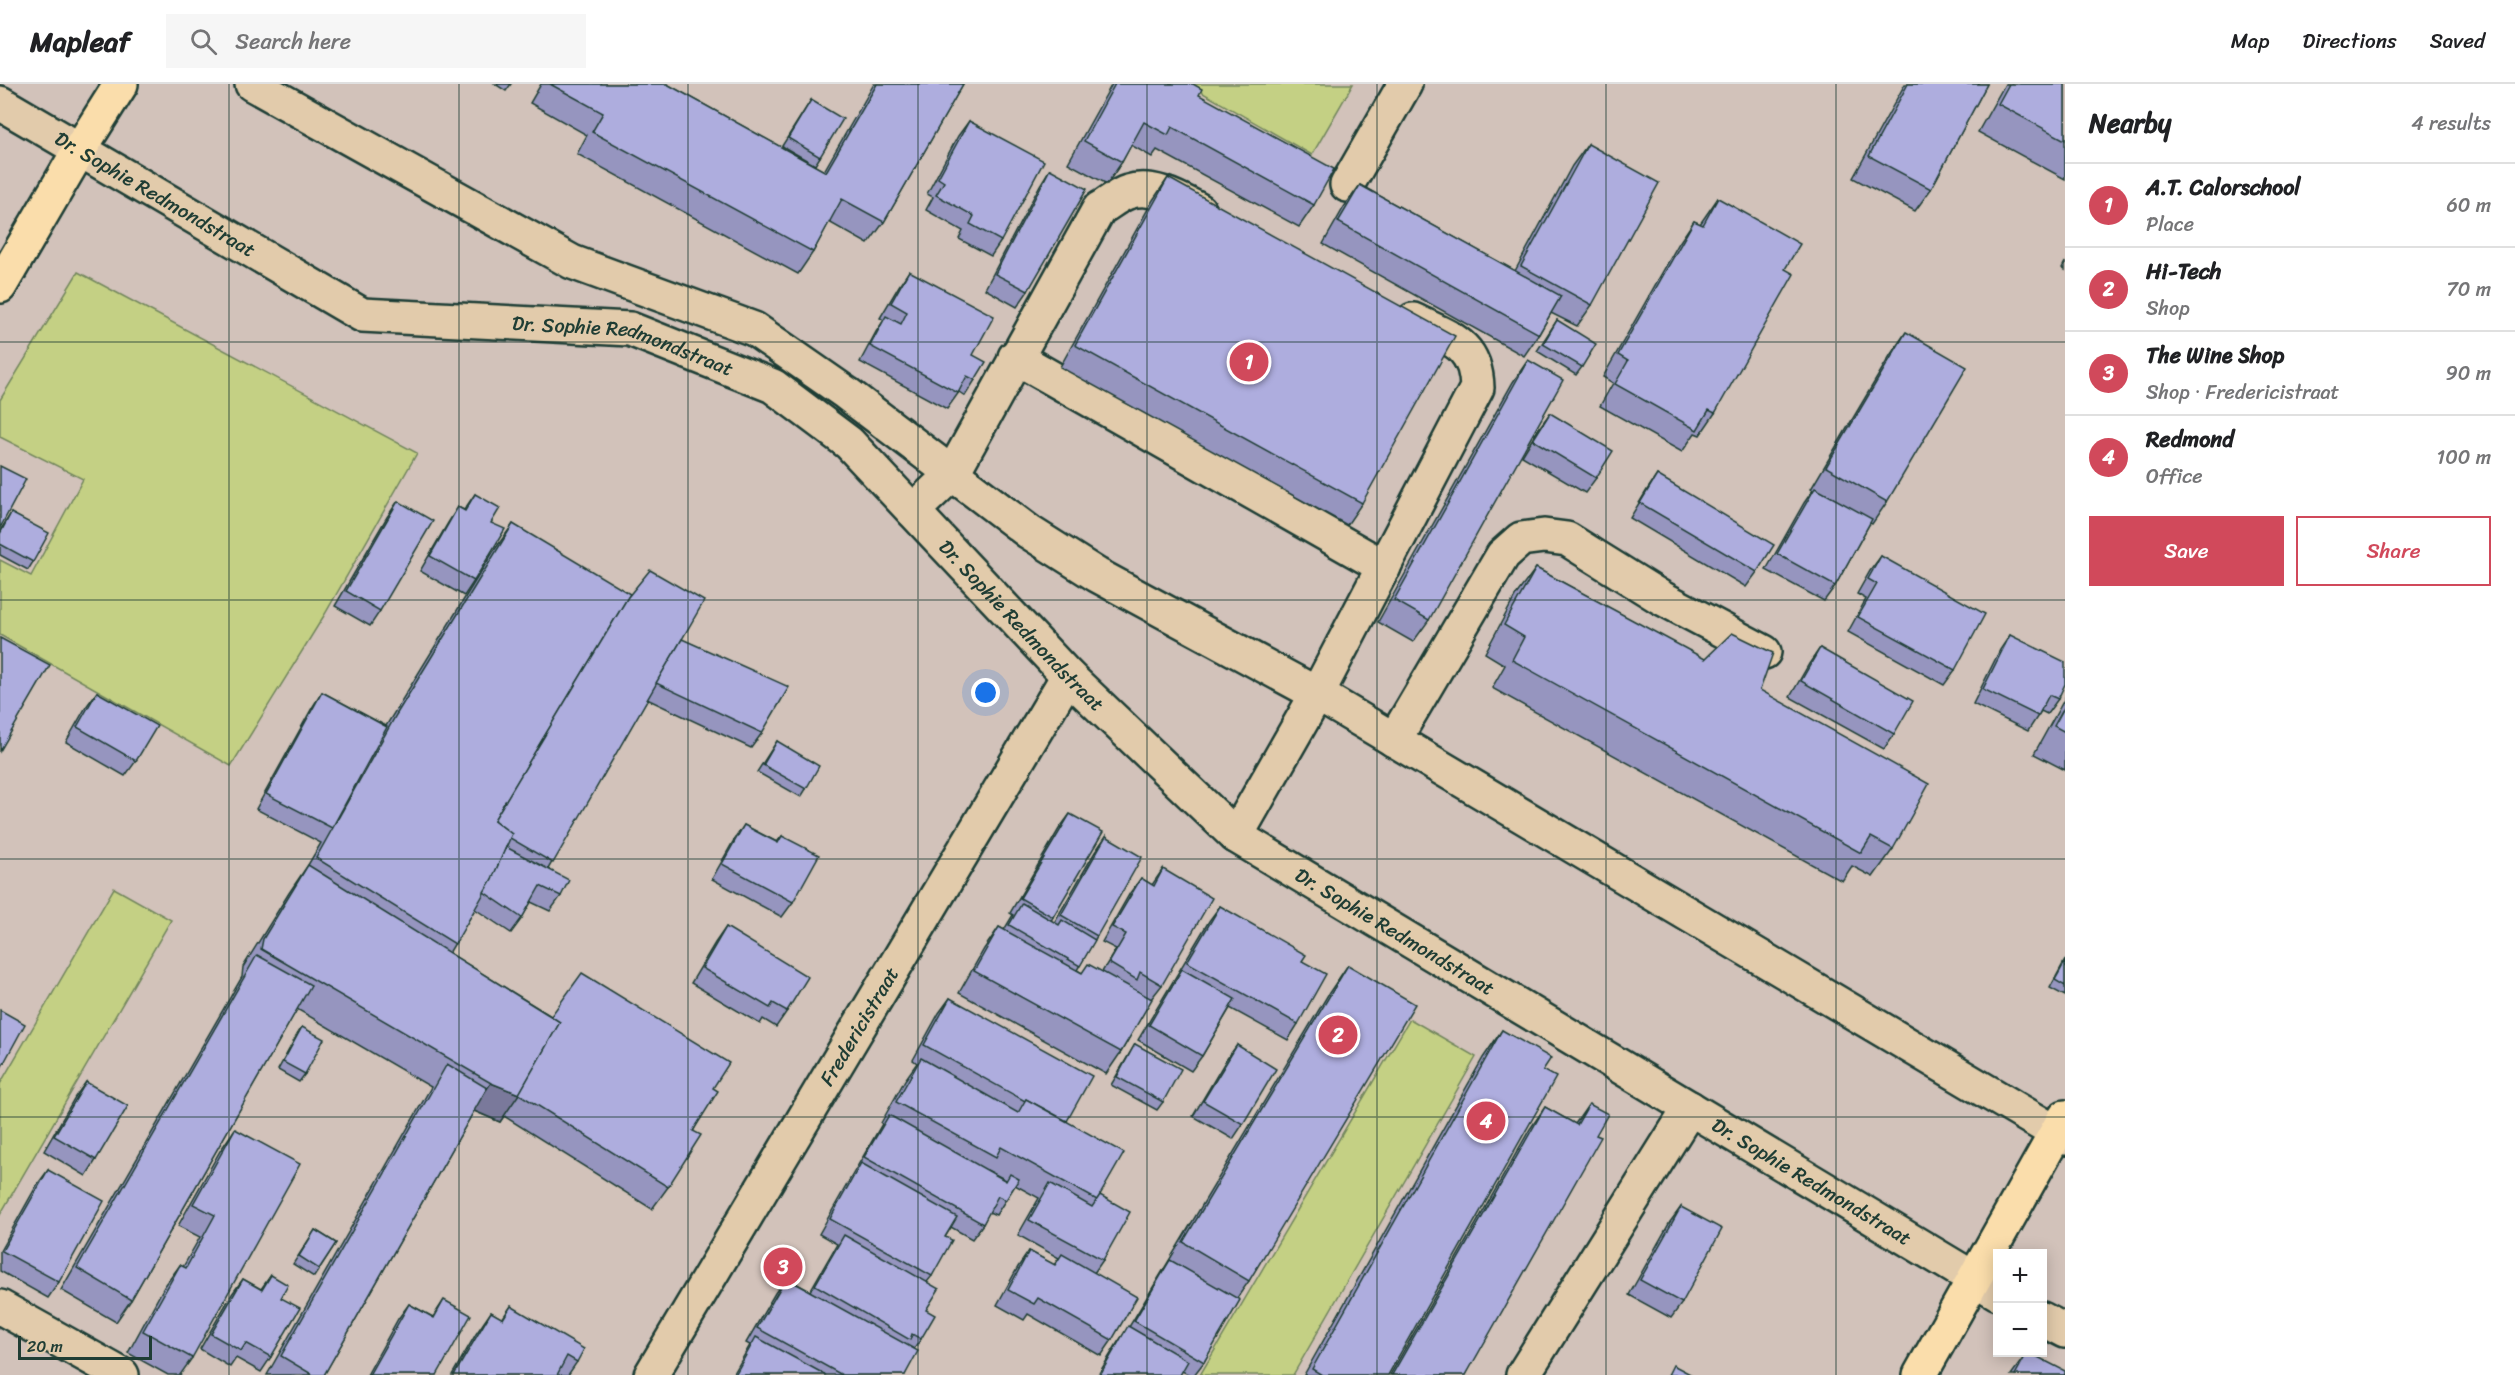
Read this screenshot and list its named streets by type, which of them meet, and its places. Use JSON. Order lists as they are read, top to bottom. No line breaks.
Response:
{"streets":{"street":["Dr. Sophie Redmondstraat","Fredericistraat"]},"crossings":[["Dr. Sophie Redmondstraat","Fredericistraat"]],"scale_bar":"20 m","page":{"header":"Mapleaf","search":"Search here","nav":["Map","Directions","Saved"],"heading":["Nearby","4 results"],"list":[{"mark":"1","name":"A.T. Calorschool","note":"Place","value":"60 m"},{"mark":"2","name":"Hi-Tech","note":"Shop","value":"70 m"},{"mark":"3","name":"The Wine Shop","note":"Shop · Fredericistraat","value":"90 m"},{"mark":"4","name":"Redmond","note":"Office","value":"100 m"}],"pins":["1","2","4","3"],"buttons":["Save","Share"],"map_buttons":["+","−"],"scale":"20 m"}}
